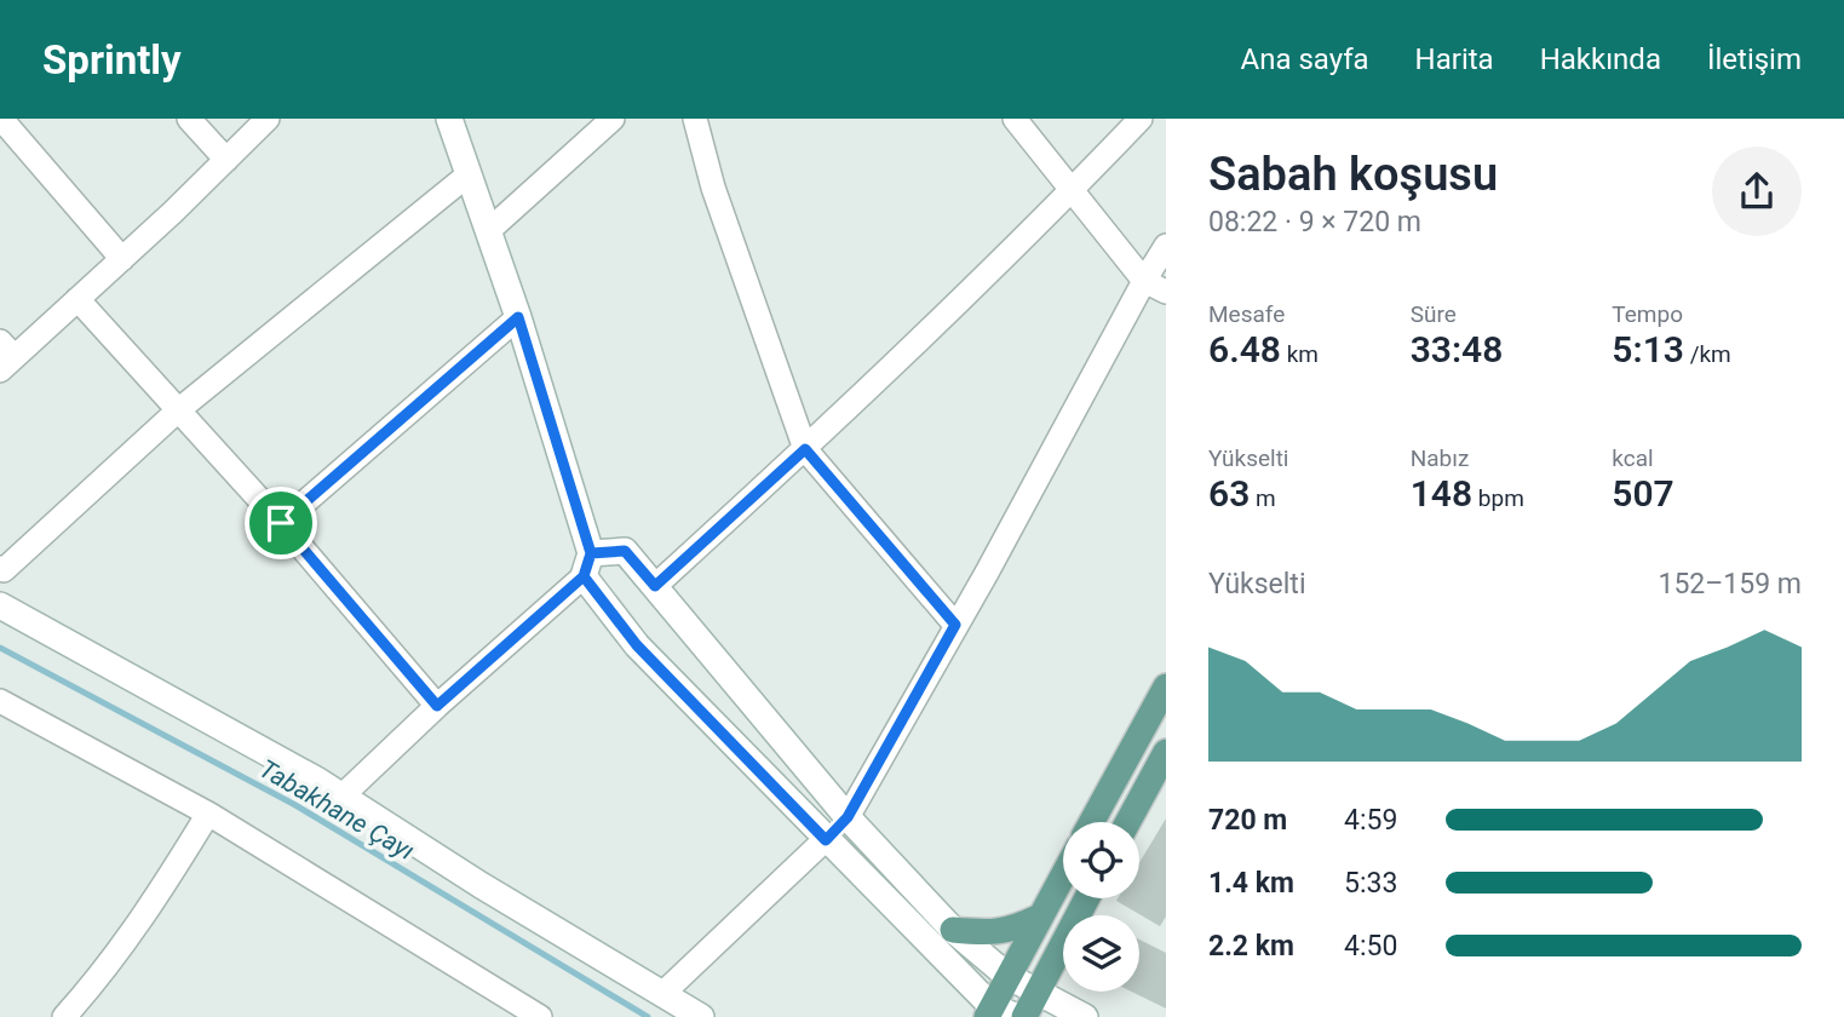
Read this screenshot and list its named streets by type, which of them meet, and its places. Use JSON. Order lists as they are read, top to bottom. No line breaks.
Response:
{"water":["Tabakhane Çayı"],"page":{"header":"Sprintly","nav":["Ana sayfa","Harita","Hakkında","İletişim"],"heading":["Sabah koşusu","08:22 · 9 × 720 m"],"stats":[["Mesafe","6.48 km"],["Süre","33:48"],["Tempo","5:13 /km"],["Yükselti","63 m"],["Nabız","148 bpm"],["kcal","507"]],"chart":["Yükselti","152–159 m"],"list":[{"name":"720 m","note":"4:59"},{"name":"1.4 km","note":"5:33"},{"name":"2.2 km","note":"4:50"}]}}
